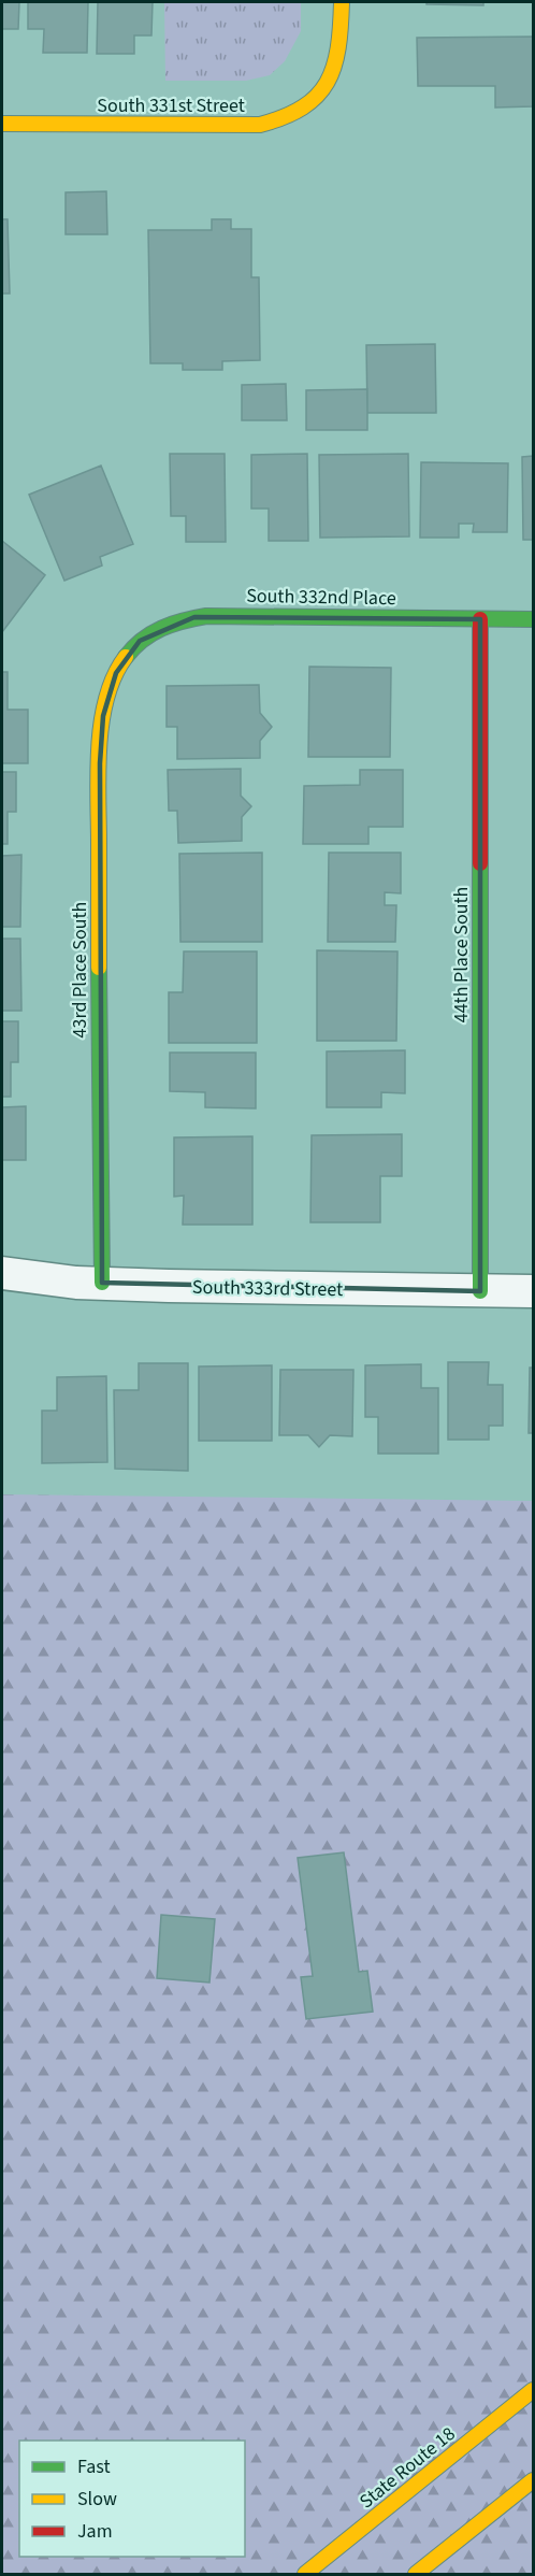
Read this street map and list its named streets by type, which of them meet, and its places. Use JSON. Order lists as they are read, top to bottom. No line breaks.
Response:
{"streets":{"main road":["South 331st Street","South 332nd Place","44th Place South","43rd Place South","State Route 18"],"street":["South 333rd Street"]},"crossings":[["South 332nd Place","44th Place South"],["South 332nd Place","43rd Place South"],["44th Place South","South 333rd Street"],["43rd Place South","South 333rd Street"]],"legend":["Fast","Slow","Jam"]}
